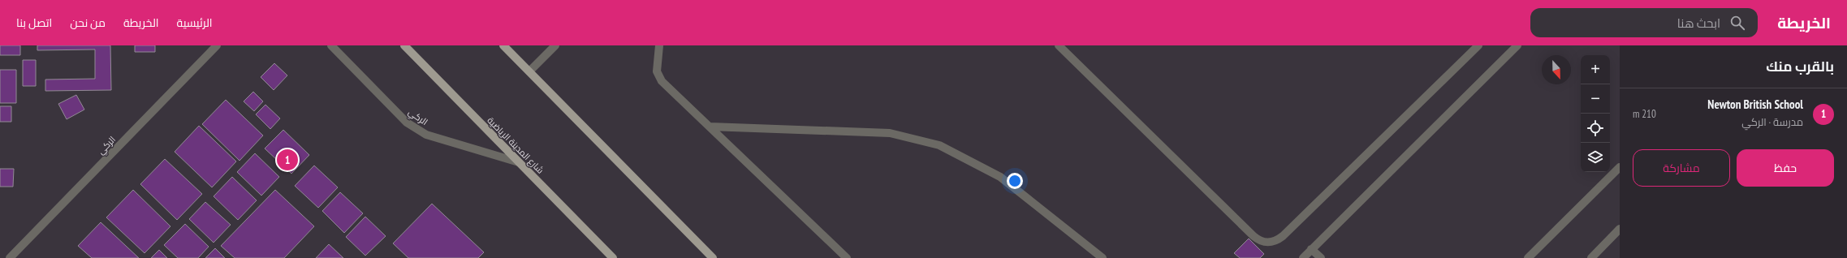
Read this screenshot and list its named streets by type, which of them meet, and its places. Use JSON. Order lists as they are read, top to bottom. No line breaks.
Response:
{"streets":{"main road":["شارع المدينة الرياضية"],"street":["الركي"]},"crossings":[["الركي","شارع المدينة الرياضية"]],"north":"bottom","page":{"header":"الخريطة","search":"ابحث هنا","nav":["الرئيسية","الخريطة","من نحن","اتصل بنا"],"heading":"بالقرب منك","map_buttons":["+","−"],"list":[{"mark":"1","name":"Newton British School","note":"مدرسة · الركي","value":"210 m"}],"buttons":["حفظ","مشاركة"],"pins":"1"}}
